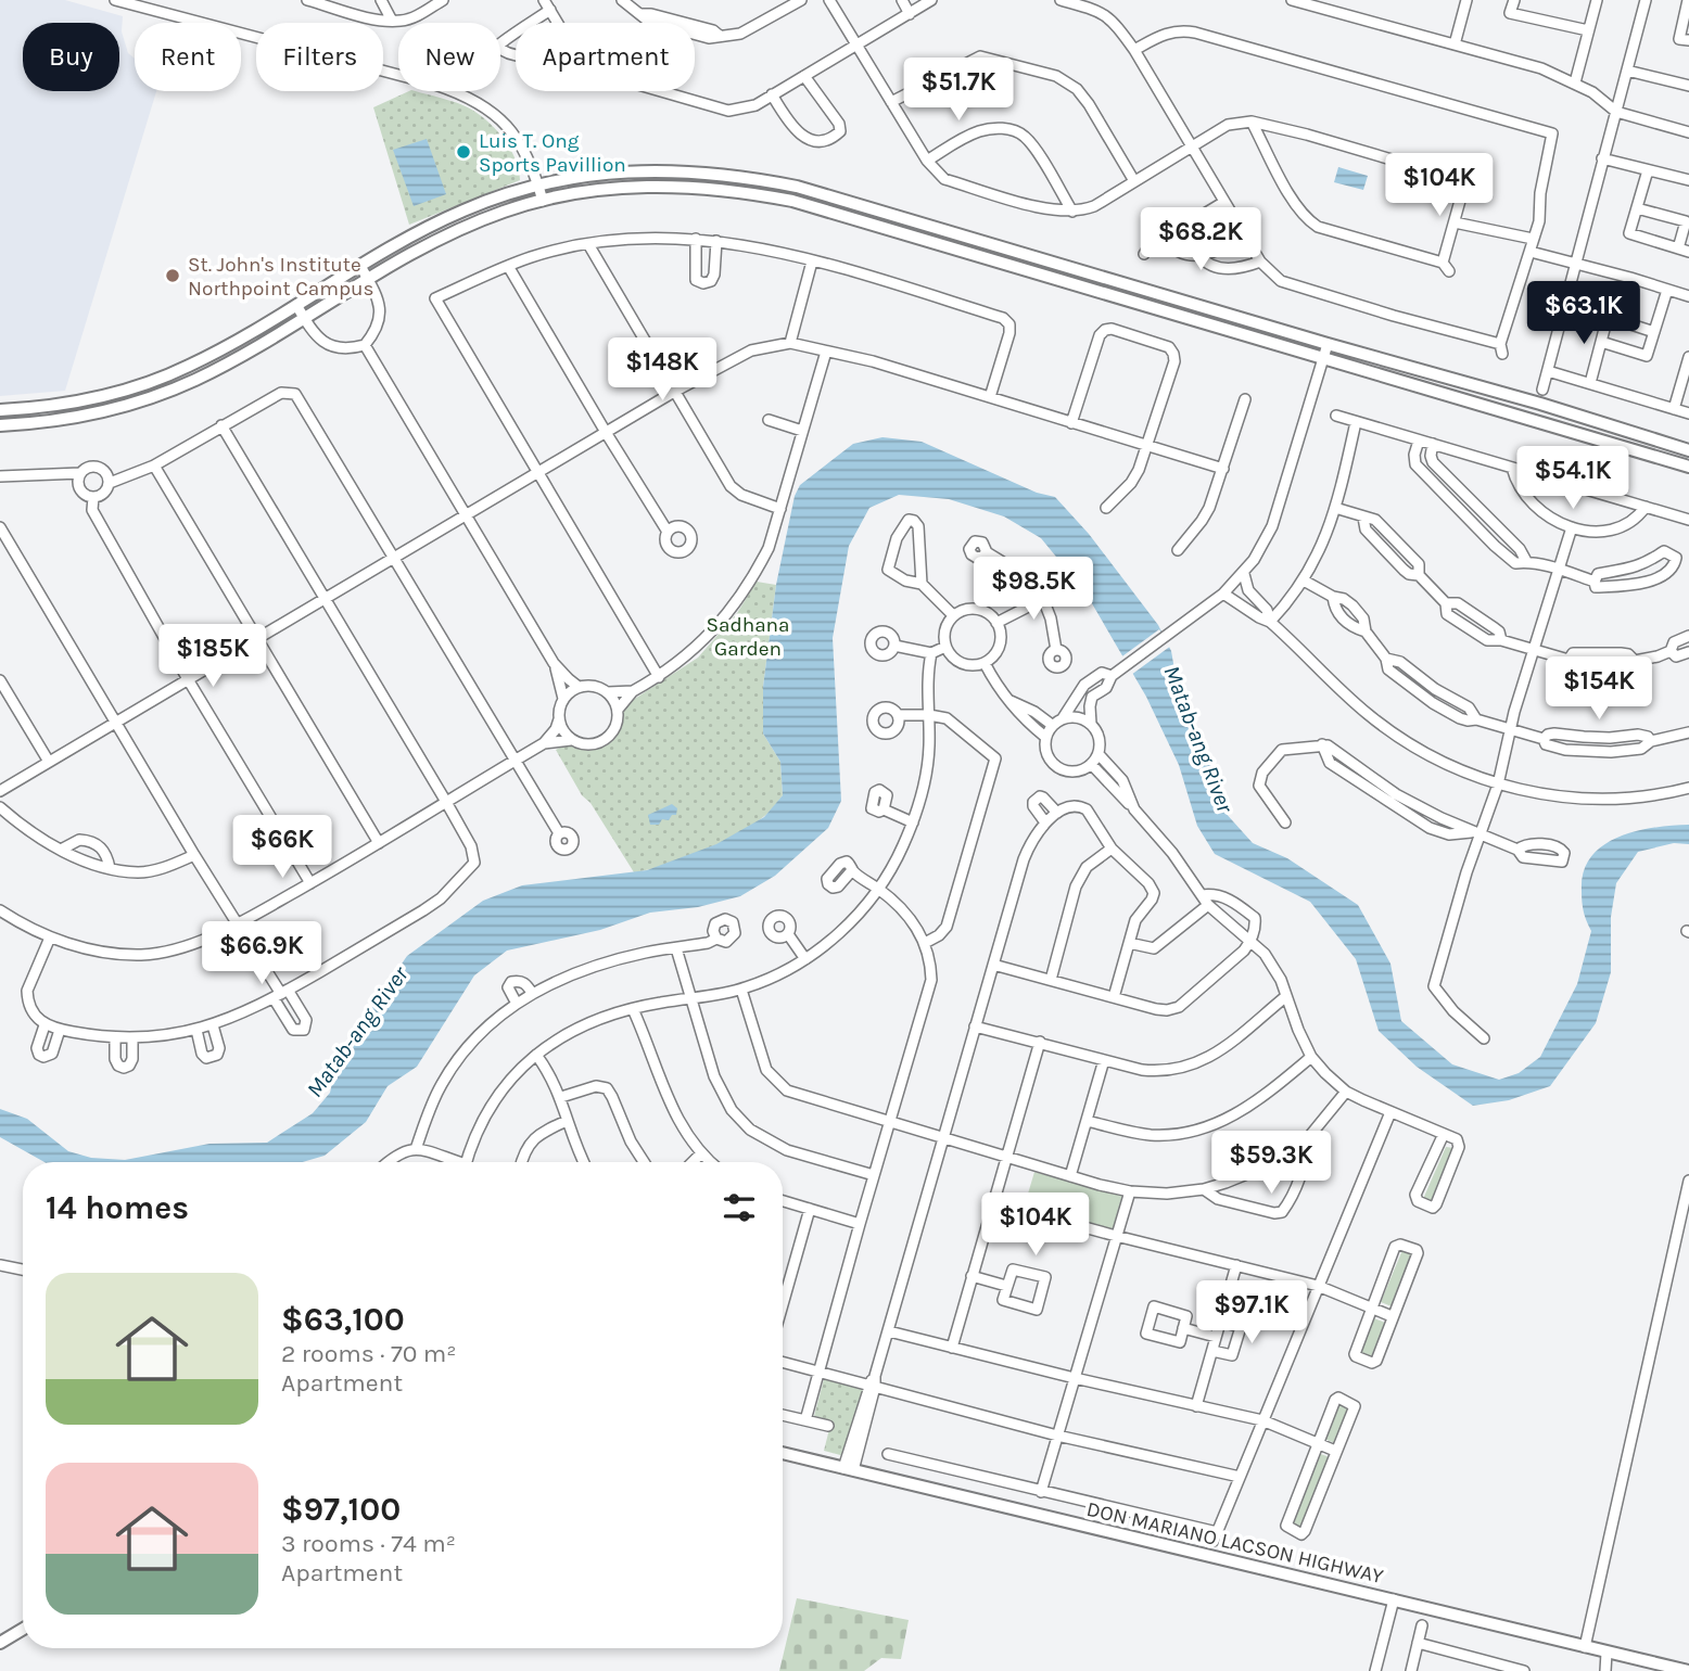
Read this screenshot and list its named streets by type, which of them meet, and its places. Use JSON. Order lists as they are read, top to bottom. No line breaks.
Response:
{"streets":{"street":["DON MARIANO LACSON HIGHWAY"]},"water":["Matab-ang River"],"parks":["Sadhana Garden"],"places":["Luis T. Ong Sports Pavillion","St. John's Institute Northpoint Campus"],"page":{"chip":["Buy","Rent","Filters","New","Apartment"],"price":["$51.7K","$104K","$68.2K","$63.1K","$148K","$54.1K","$98.5K","$185K","$154K","$66K","$66.9K","$59.3K","$104K","$97.1K"],"heading":"14 homes","list":[{"name":"$63,100","note":"2 rooms · 70 m² · Apartment"},{"name":"$97,100","note":"3 rooms · 74 m² · Apartment"}]}}
